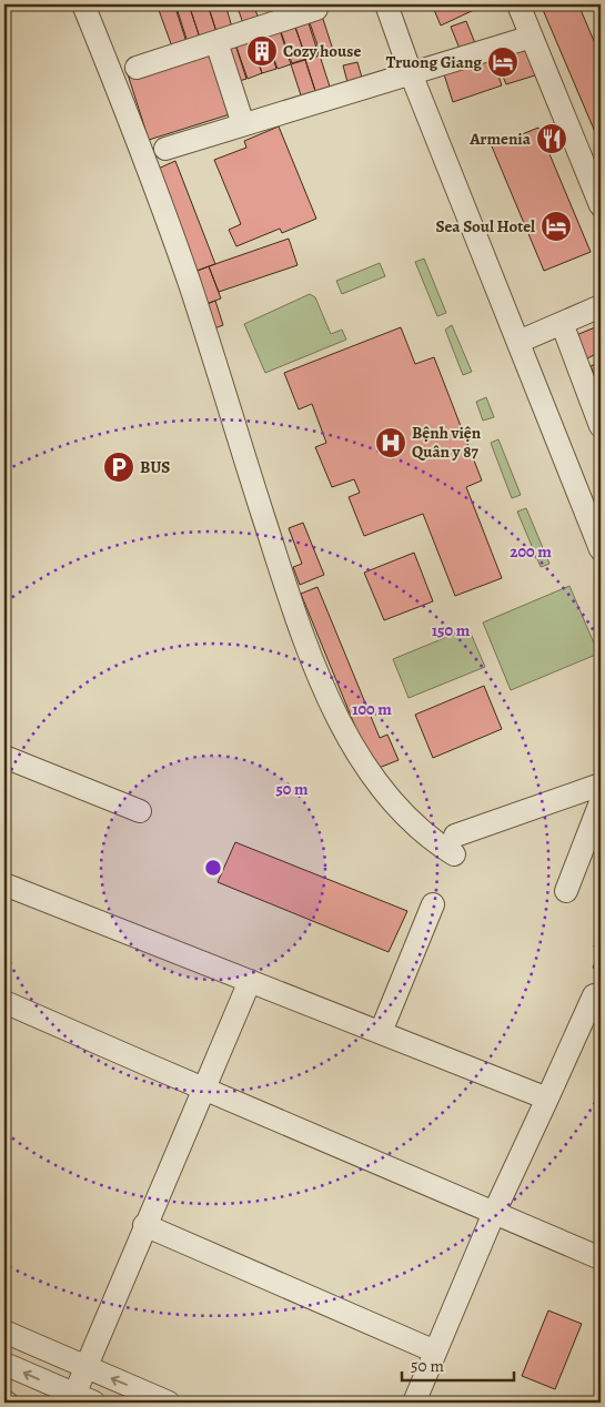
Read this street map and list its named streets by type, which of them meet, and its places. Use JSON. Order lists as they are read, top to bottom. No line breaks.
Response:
{"places":{"building":["Cozy house"],"hotel":["Truong Giang","Sea Soul Hotel"],"restaurant":["Armenia"],"hospital":["Bệnh viện Quân y 87"],"parking":["BUS"]},"scale_bar":"50 m","rings":["200 m","150 m","100 m","50 m"]}
